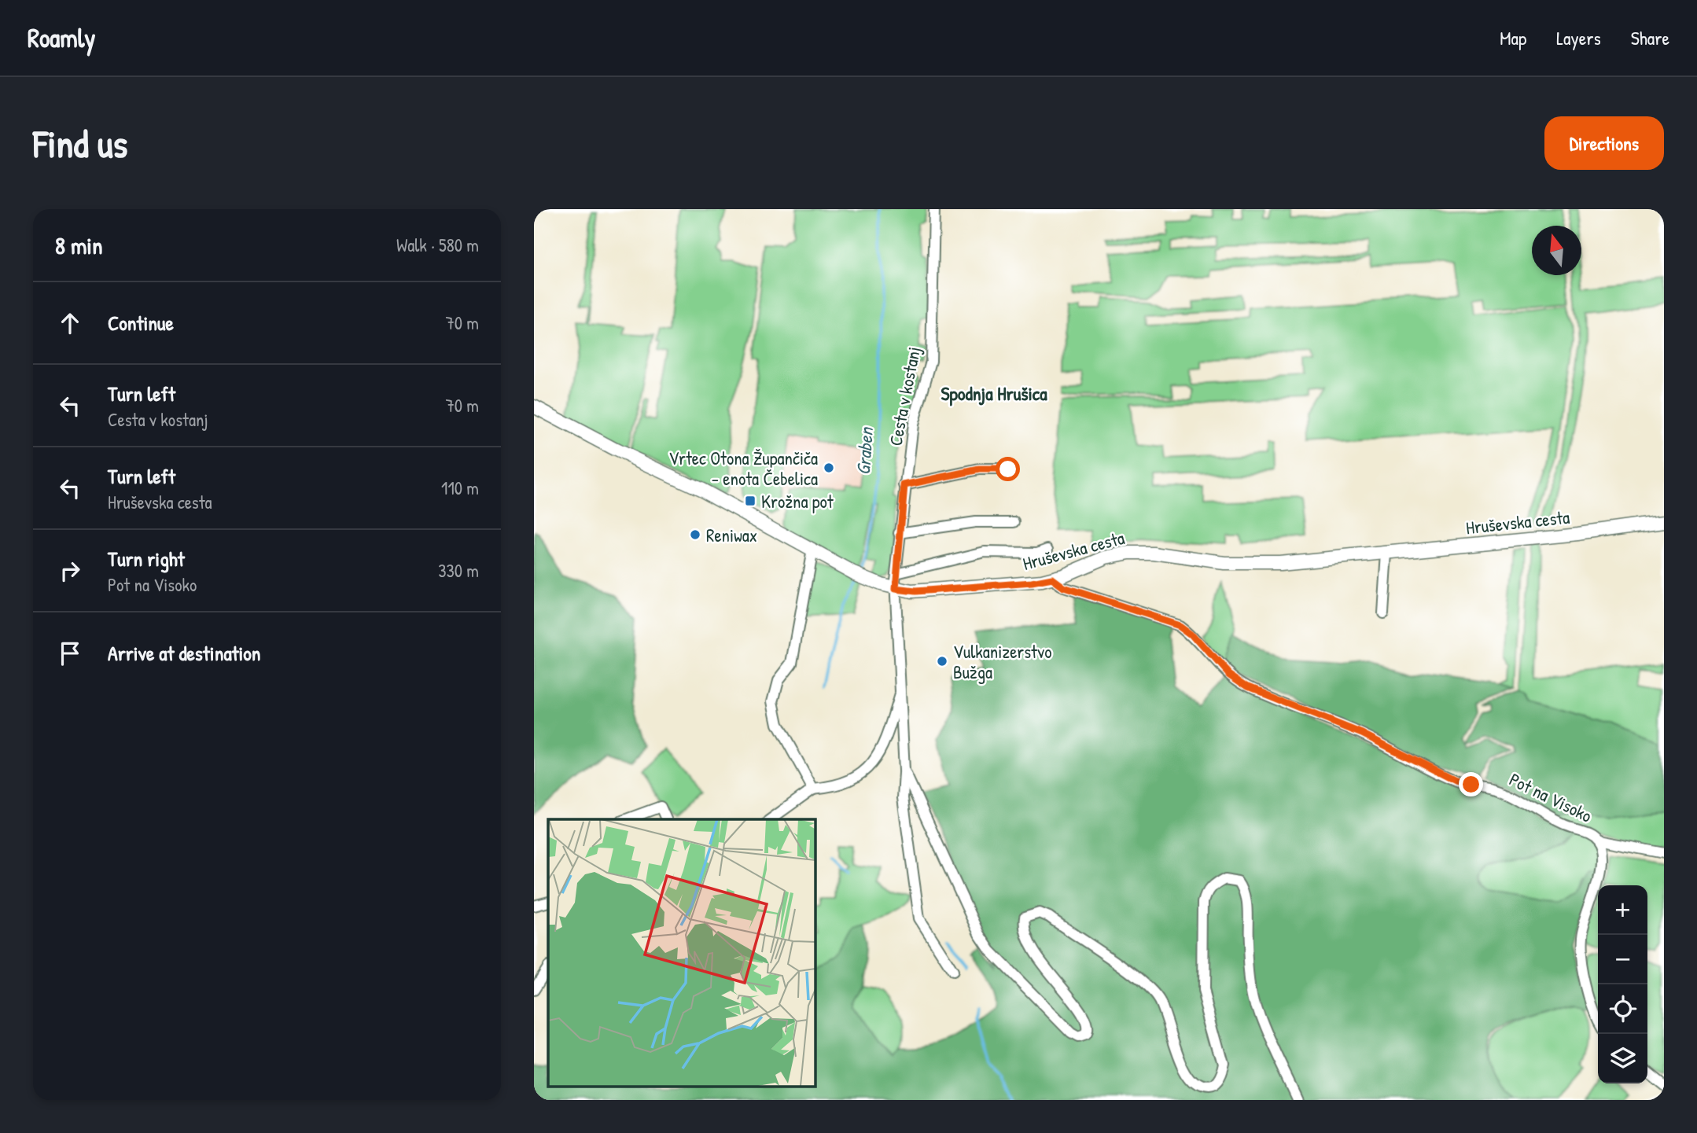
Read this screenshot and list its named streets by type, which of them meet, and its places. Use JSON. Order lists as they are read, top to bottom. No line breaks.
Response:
{"streets":{"street":["Cesta v kostanj","Hruševska cesta","Pot na Visoko"]},"crossings":[["Cesta v kostanj","Hruševska cesta"],["Hruševska cesta","Pot na Visoko"]],"districts":["Spodnja Hrušica"],"water":["Graben"],"places":{"other":["Vrtec Otona Župančiča - enota Čebelica","Reniwax","Vulkanizerstvo Bužga"],"transit":["Krožna pot"]},"north":"top","page":{"header":"Roamly","nav":["Map","Layers","Share"],"buttons":"Directions","title":"Find us","heading":["8 min","Walk · 580 m"],"list":[["Continue","70 m"],["Turn left","Cesta v kostanj","70 m"],["Turn left","Hruševska cesta","110 m"],["Turn right","Pot na Visoko","330 m"],"Arrive at destination"],"map_buttons":["+","−"]}}
